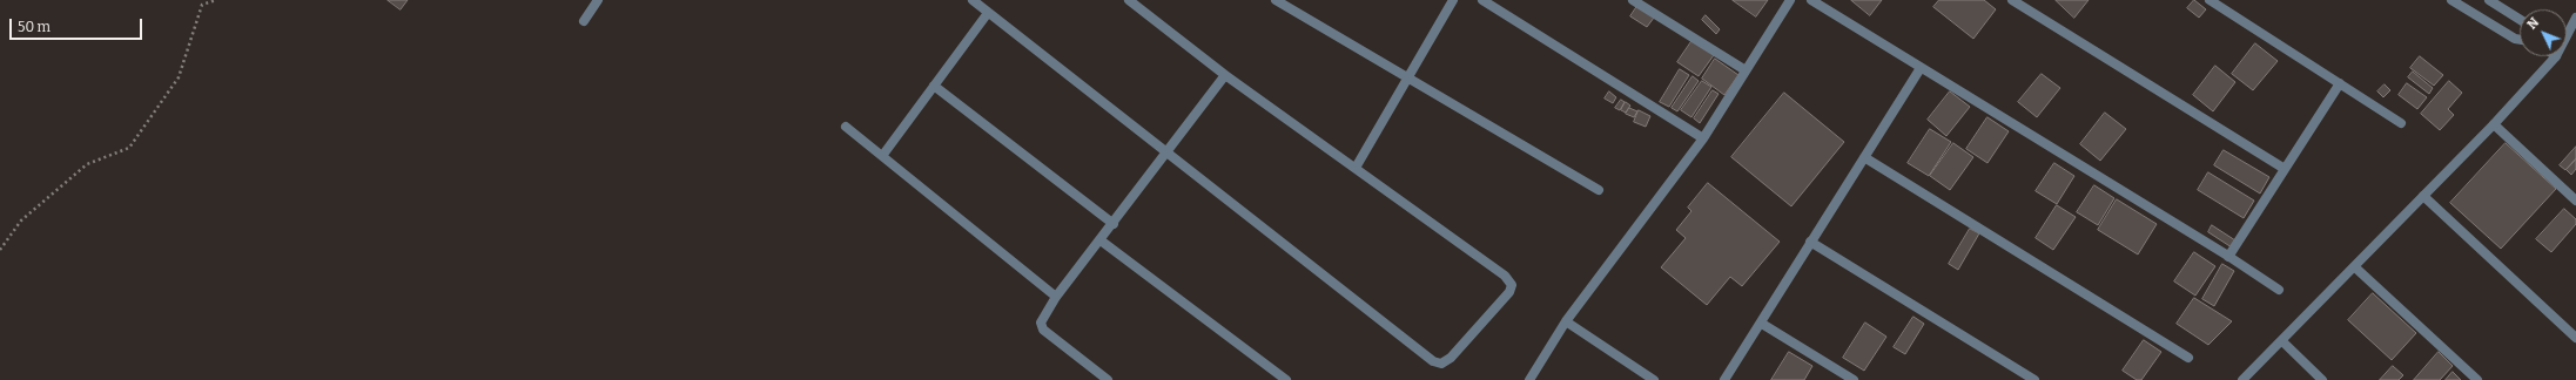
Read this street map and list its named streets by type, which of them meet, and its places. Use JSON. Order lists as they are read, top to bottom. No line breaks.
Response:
{"scale_bar":"50 m","north":"top left"}
